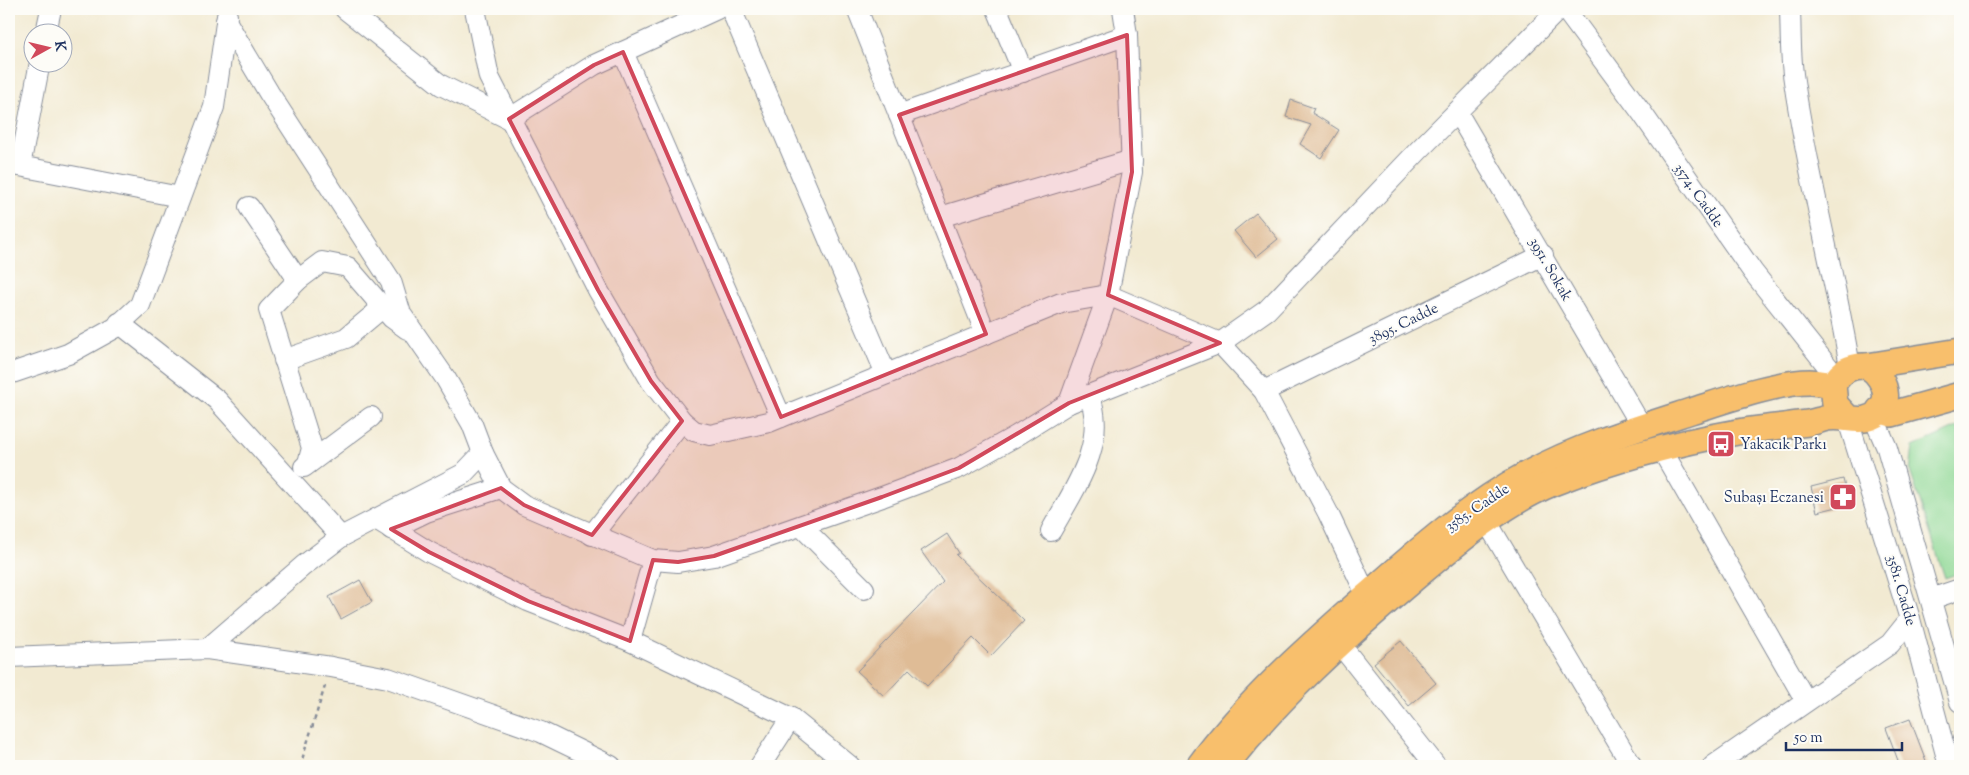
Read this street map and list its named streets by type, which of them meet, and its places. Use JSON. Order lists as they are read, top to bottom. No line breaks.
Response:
{"streets":{"main road":["3585. Cadde"],"street":["3574. Cadde","3951. Sokak","3895. Cadde","3581. Cadde"]},"crossings":[["3574. Cadde","3585. Cadde"],["3574. Cadde","3581. Cadde"],["3951. Sokak","3895. Cadde"],["3951. Sokak","3585. Cadde"],["3585. Cadde","3581. Cadde"]],"places":{"bus stop":["Yakacık Parkı"],"pharmacy":["Subaşı Eczanesi"]},"scale_bar":"50 m","north":"right"}
